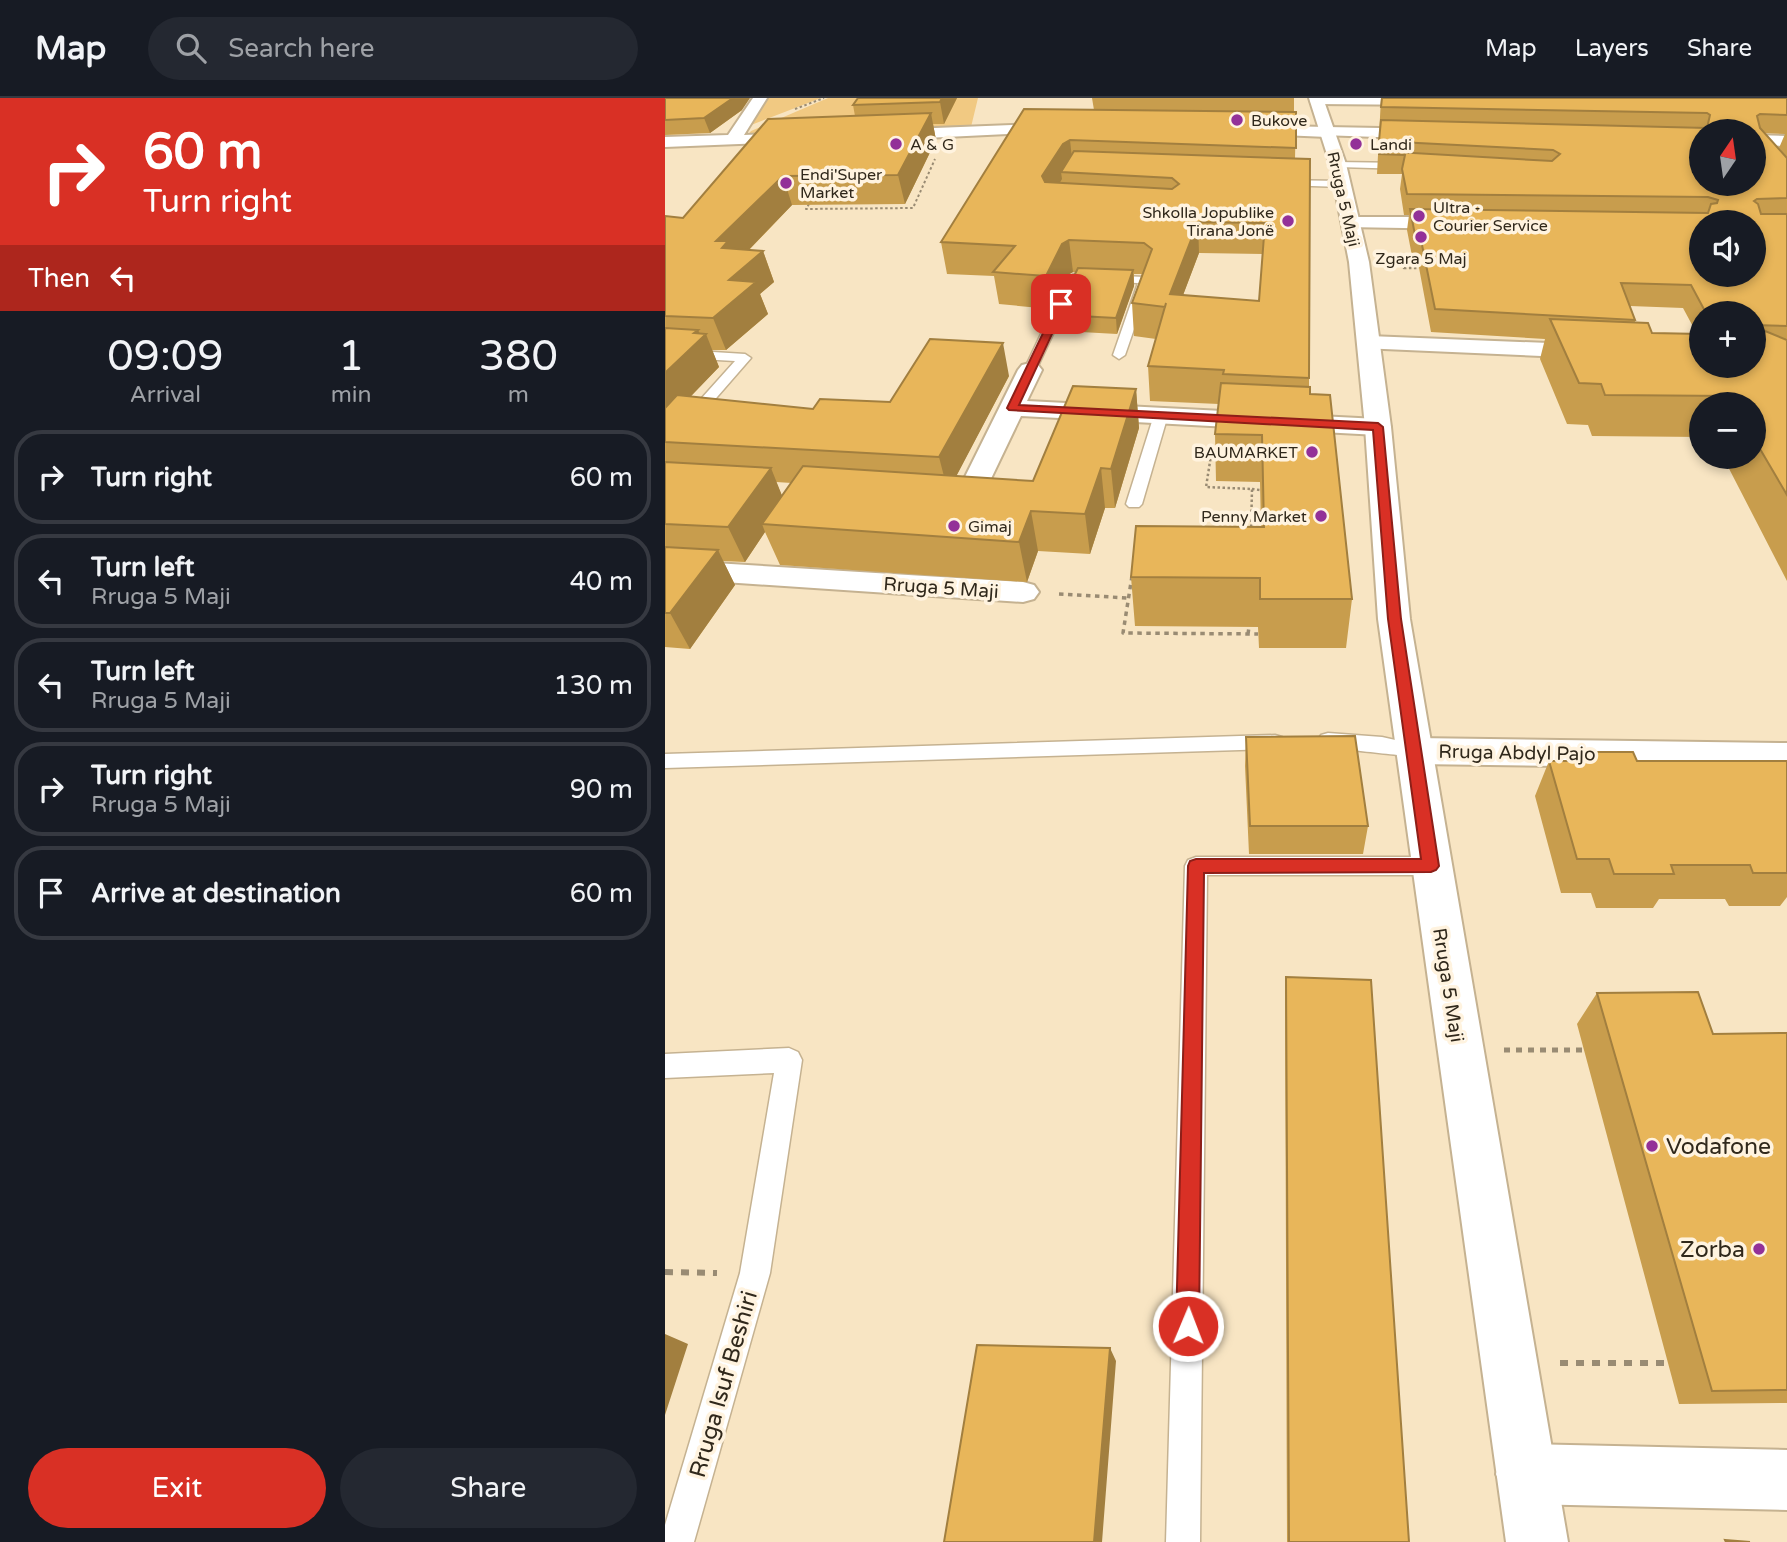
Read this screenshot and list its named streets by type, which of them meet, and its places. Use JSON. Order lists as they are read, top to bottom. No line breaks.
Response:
{"streets":{"street":["Rruga 5 Maji","Rruga Abdyl Pajo"],"lane":["Rruga Isuf Beshiri"]},"crossings":[["Rruga 5 Maji","Rruga Abdyl Pajo"]],"places":["Bukove","A & G","Landi","Endi'Super Market","Ultra - Courier Service","Shkolla Jopublike Tirana Jonë","Zgara 5 Maj","BAUMARKET","Penny Market","Gimaj","Vodafone","Zorba"],"north":"top","page":{"header":"Map","search":"Search here","nav":["Map","Layers","Share"],"turn":["60 m","Turn right"],"map_buttons":["+","−"],"then":"Then","eta":["09:09","Arrival","1","min","380","m"],"list":[{"name":"Turn right","value":"60 m"},{"name":"Turn left","note":"Rruga 5 Maji","value":"40 m"},{"name":"Turn left","note":"Rruga 5 Maji","value":"130 m"},{"name":"Turn right","note":"Rruga 5 Maji","value":"90 m"},{"name":"Arrive at destination","value":"60 m"}],"buttons":["Exit","Share"]}}
